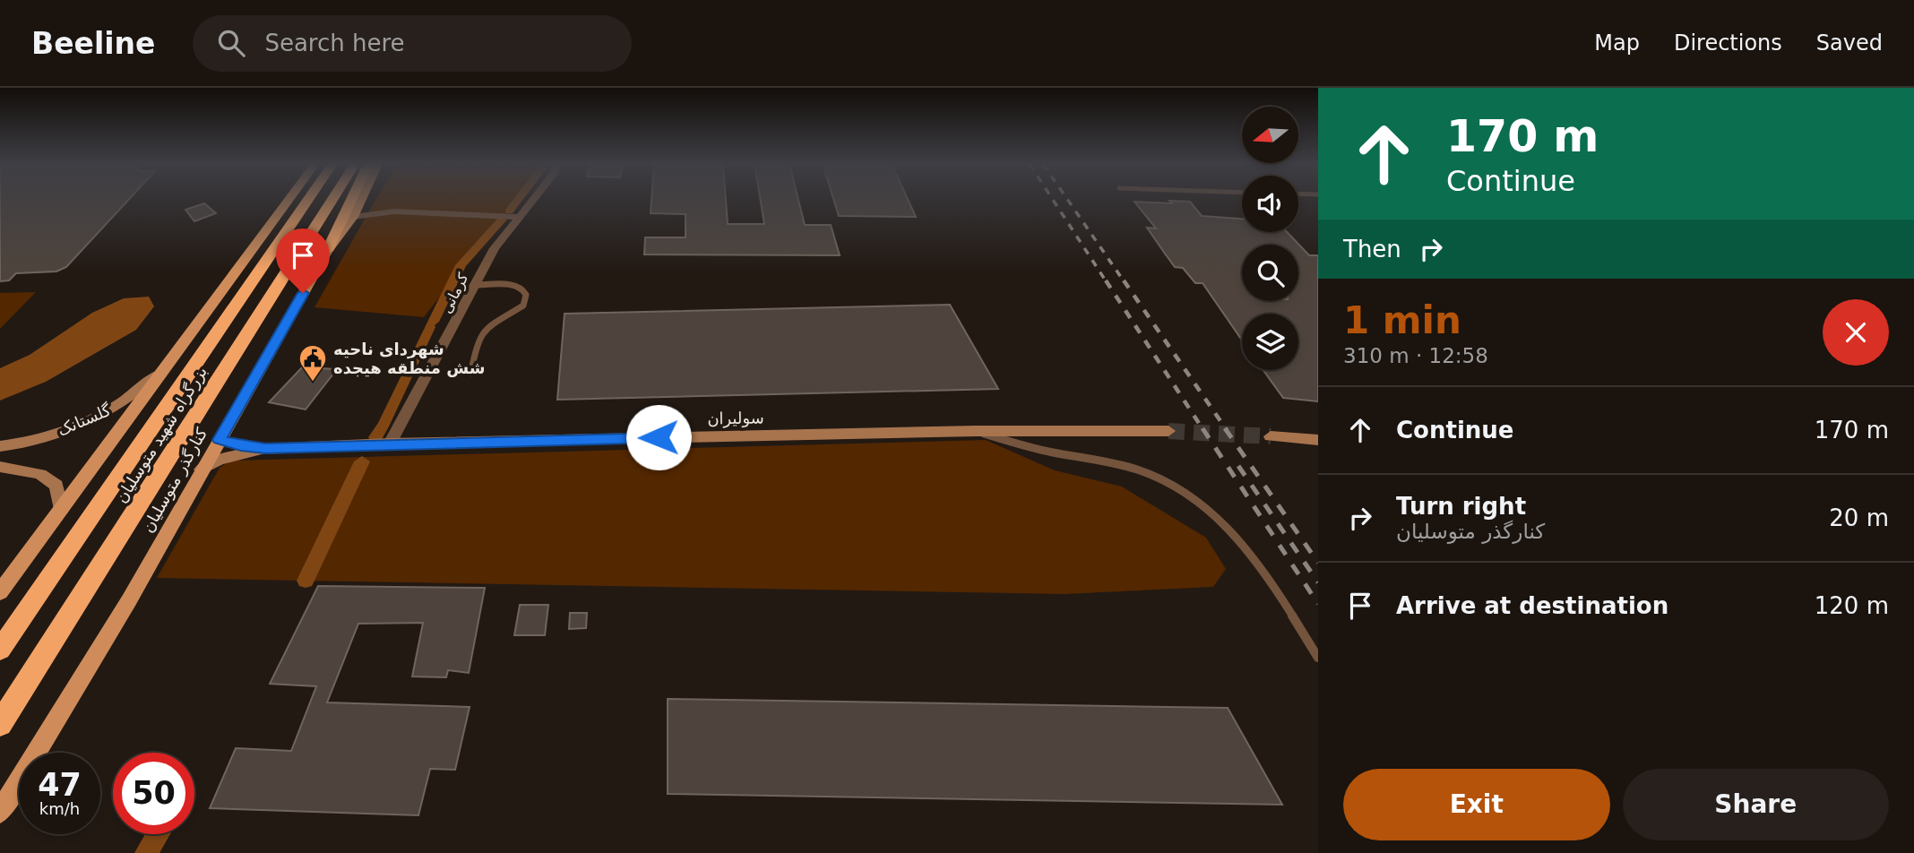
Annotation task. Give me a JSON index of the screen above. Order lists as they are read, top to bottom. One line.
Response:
{"streets":{"highway":["بزرگراه شهید متوسلیان"],"main road":["سولیران","گلستانک","کنارگذر متوسلیان"],"street":["کرمانی"]},"crossings":[["کرمانی","سولیران"]],"places":{"public building":["شهردای ناحیه شش منطقه هیجده"]},"north":"left","page":{"header":"Beeline","search":"Search here","nav":["Map","Directions","Saved"],"turn":["170 m","Continue"],"then":"Then","heading":["1 min","310 m · 12:58"],"list":[{"name":"Continue","value":"170 m"},{"name":"Turn right","note":"کنارگذر متوسلیان","value":"20 m"},{"name":"Arrive at destination","value":"120 m"}],"speed":"47 km/h","limit":"50","buttons":["Exit","Share"]}}
